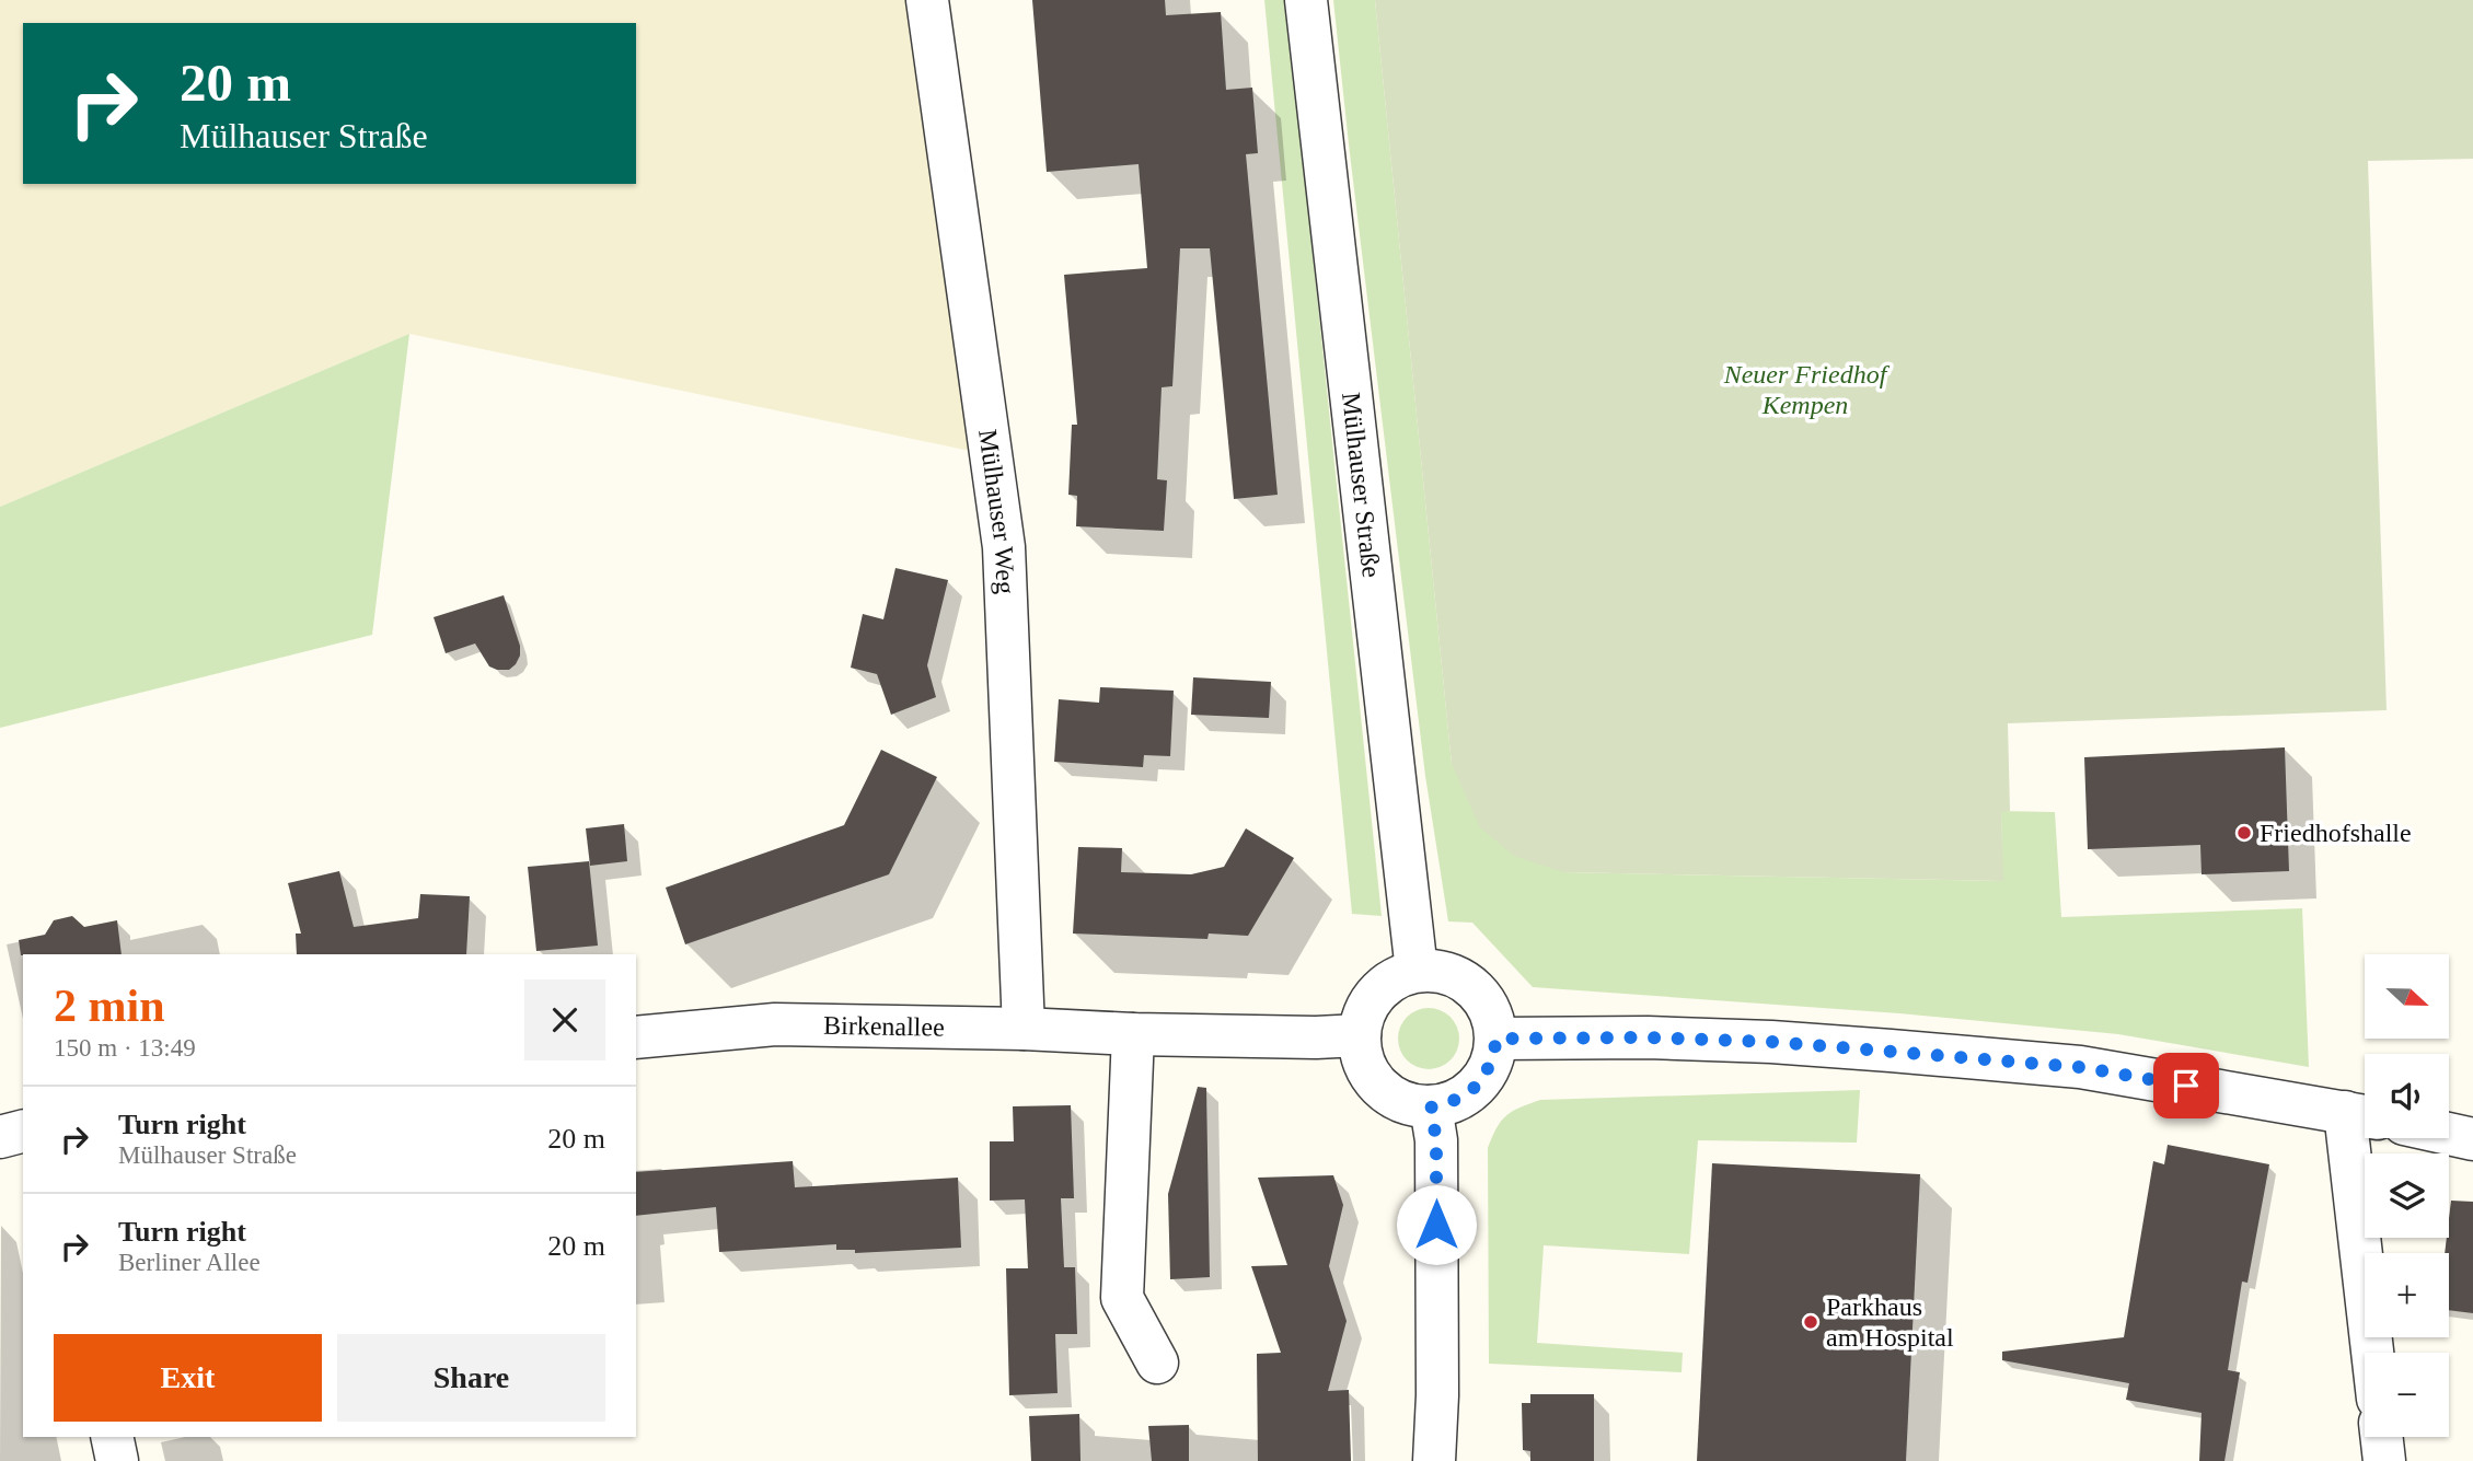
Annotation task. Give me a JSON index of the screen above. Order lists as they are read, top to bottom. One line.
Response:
{"streets":{"street":["Mülhauser Straße","Mülhauser Weg","Birkenallee"]},"crossings":[["Mülhauser Straße","Birkenallee"],["Mülhauser Weg","Birkenallee"]],"parks":["Neuer Friedhof Kempen"],"places":["Friedhofshalle","Parkhaus am Hospital"],"north":"right","page":{"turn":["20 m","Mülhauser Straße"],"map_buttons":["+","−"],"heading":["2 min","150 m · 13:49"],"list":[{"name":"Turn right","note":"Mülhauser Straße","value":"20 m"},{"name":"Turn right","note":"Berliner Allee","value":"20 m"}],"buttons":["Exit","Share"]}}
